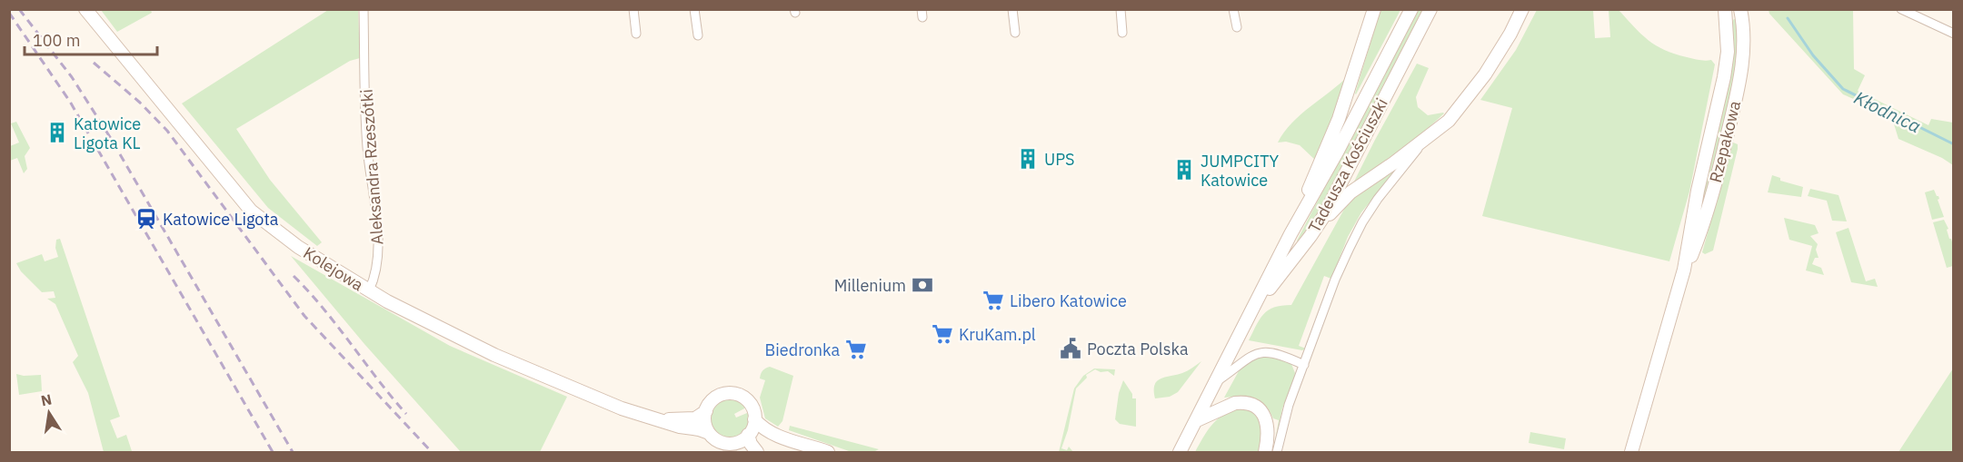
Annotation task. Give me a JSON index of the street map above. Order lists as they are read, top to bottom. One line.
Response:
{"streets":{"street":["Rzepakowa","Tadeusza Kościuszki","Aleksandra Rzeszótki","Kolejowa"]},"crossings":[["Aleksandra Rzeszótki","Kolejowa"]],"water":["Kłodnica"],"places":{"building":["Katowice Ligota KL","UPS","JUMPCITY Katowice"],"station":["Katowice Ligota"],"bank":["Millenium"],"supermarket":["Libero Katowice","KruKam.pl","Biedronka"],"public building":["Poczta Polska"]},"scale_bar":"100 m","north":"top"}
